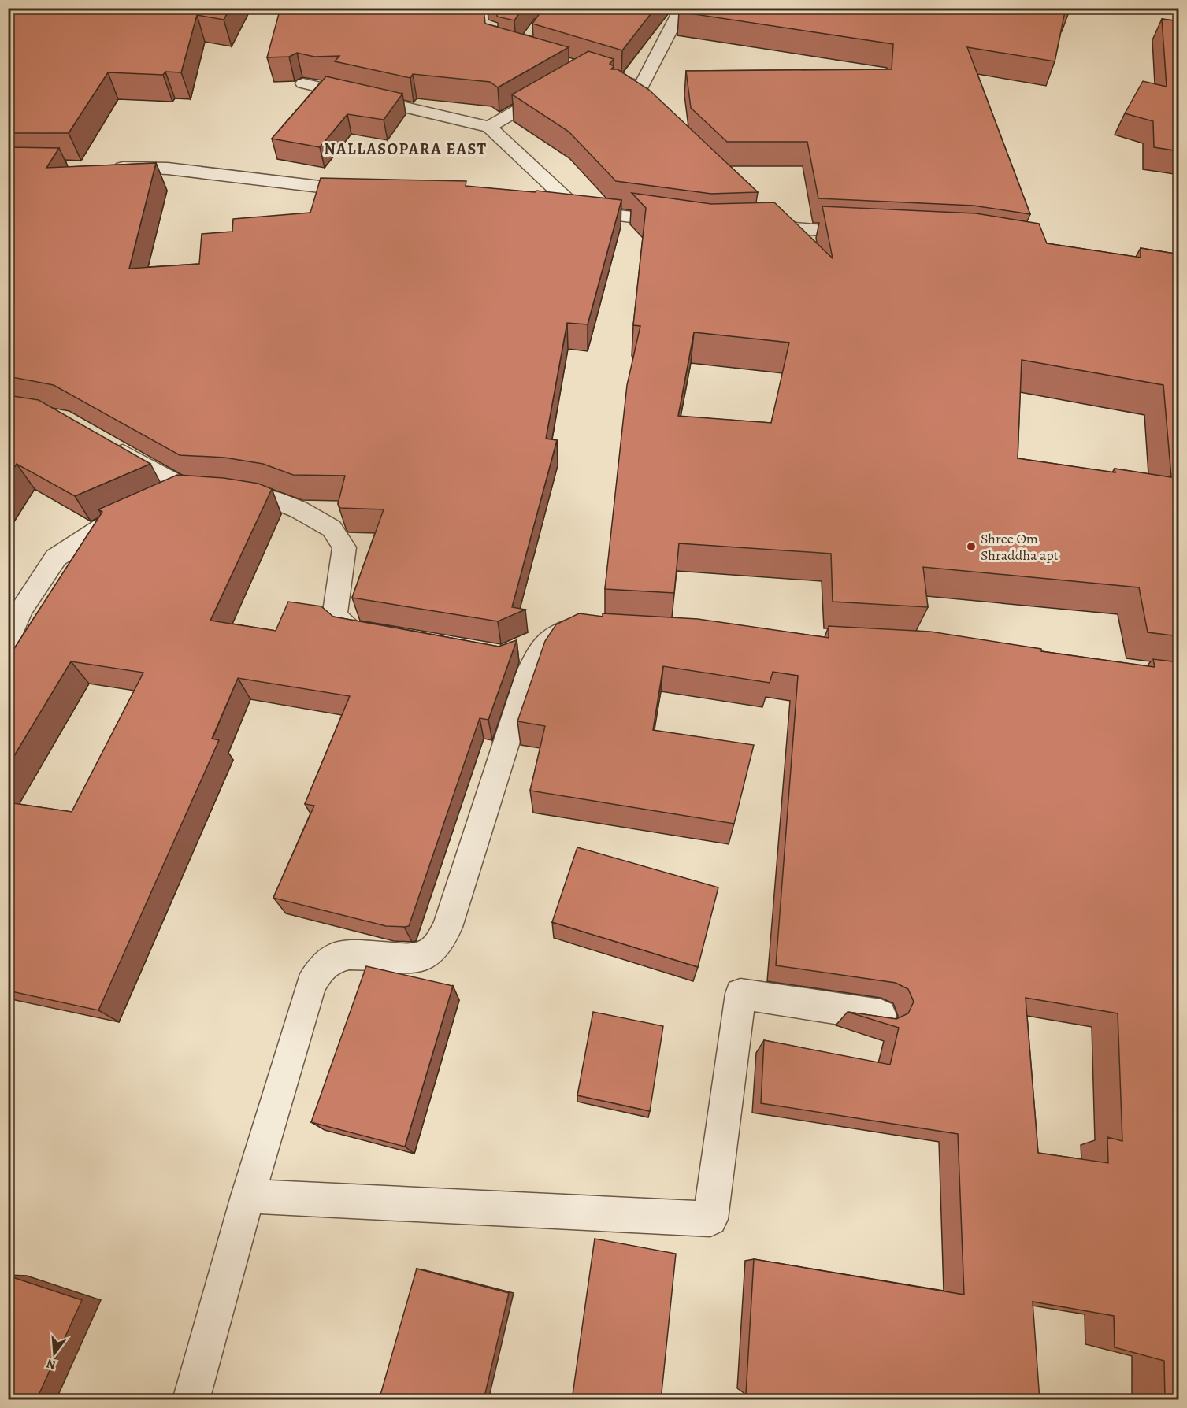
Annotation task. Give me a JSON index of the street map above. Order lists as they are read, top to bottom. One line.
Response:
{"districts":["NALLASOPARA EAST"],"places":["Shree Om Shraddha apt"],"north":"bottom"}
